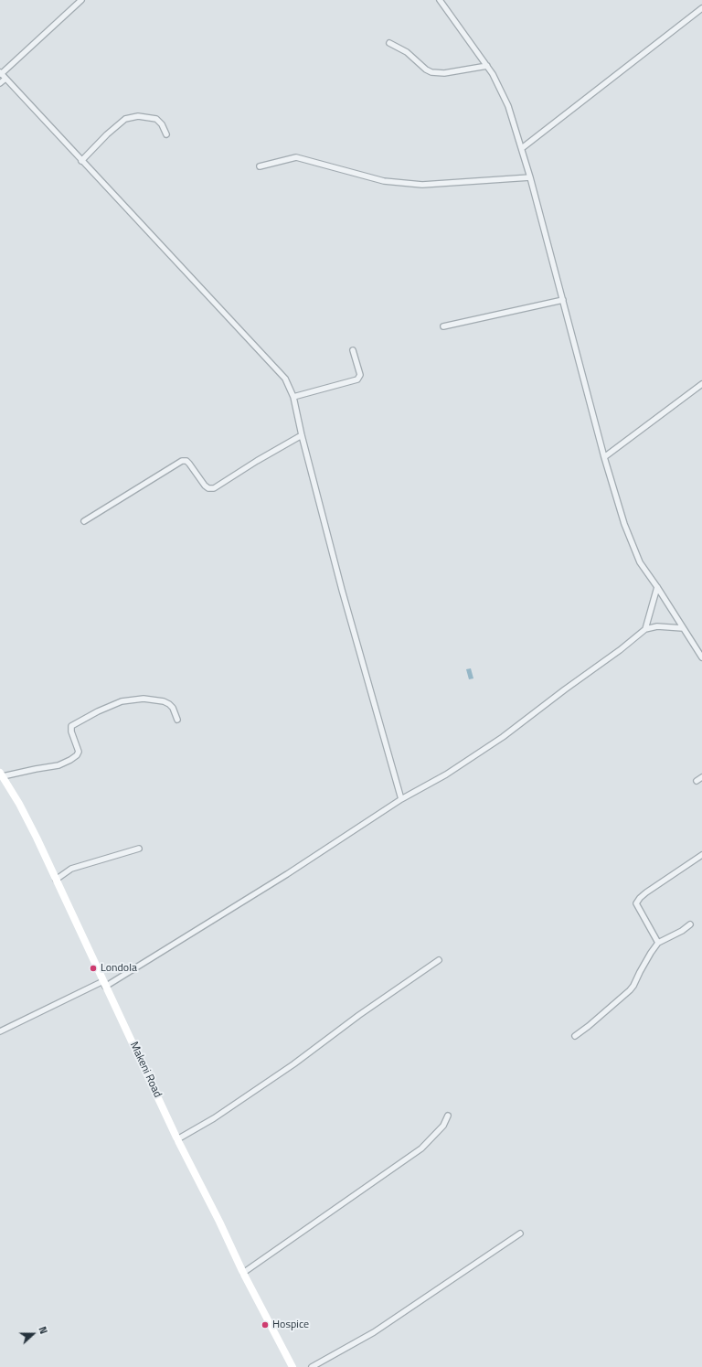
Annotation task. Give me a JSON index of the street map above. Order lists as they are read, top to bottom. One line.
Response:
{"streets":{"main road":["Makeni Road"]},"places":["Londola","Hospice"],"north":"right"}
